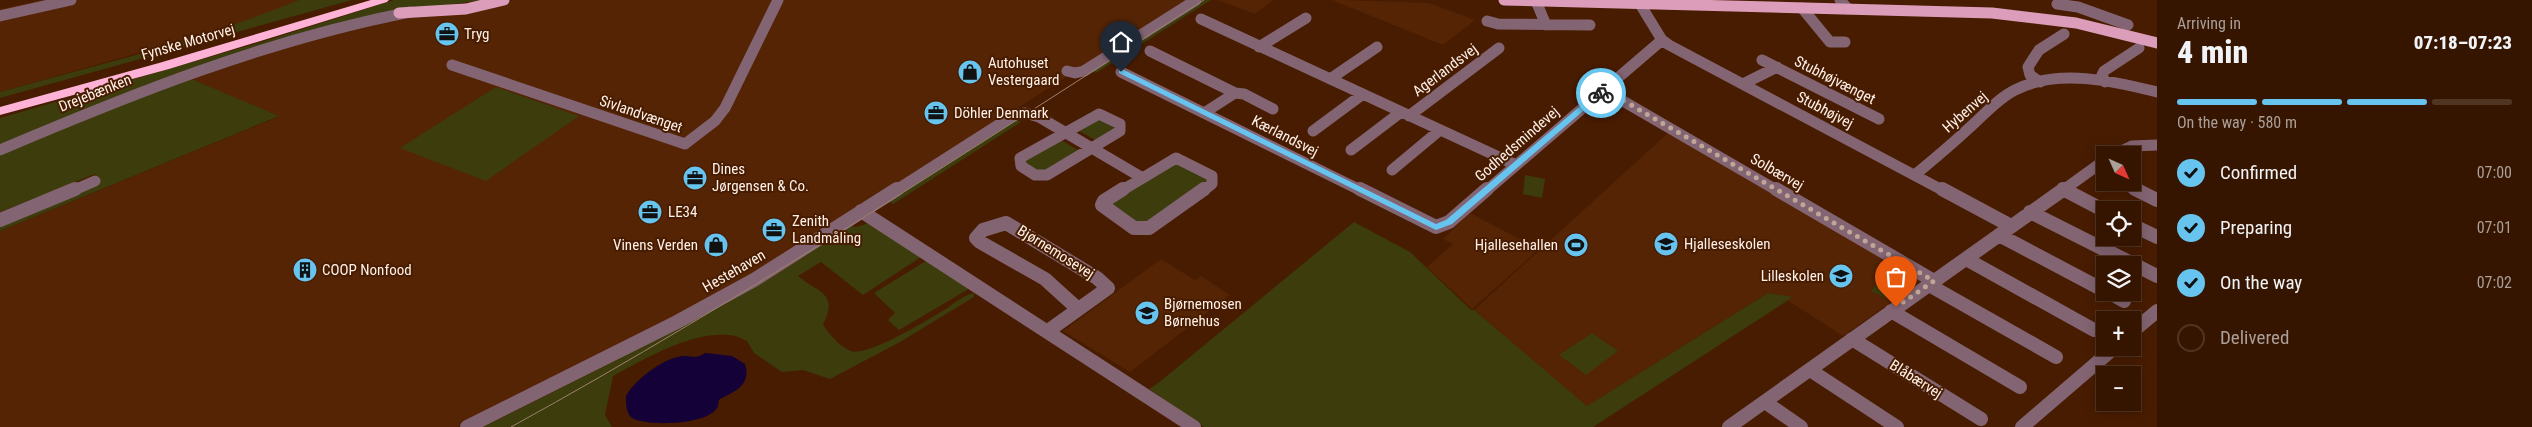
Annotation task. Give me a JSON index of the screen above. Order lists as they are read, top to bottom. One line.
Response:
{"streets":{"highway":["Fynske Motorvej"],"street":["Agerlandsvej","Stubhøjvænget","Drejebænken","Stubhøjvej","Hybenvej","Sivlandvænget","Kærlandsvej","Godhedsmindevej","Solbærvej","Bjørnemosevej","Hestehaven","Blåbærvej"]},"crossings":[["Stubhøjvænget","Stubhøjvej"],["Stubhøjvej","Hybenvej"],["Stubhøjvej","Godhedsmindevej"],["Kærlandsvej","Godhedsmindevej"],["Godhedsmindevej","Solbærvej"]],"places":{"office":["Tryg","Döhler Denmark","Dines Jørgensen & Co.","LE34","Zenith Landmåling"],"shop":["Autohuset Vestergaard","Vinens Verden"],"school or university":["Hjalleseskolen","Lilleskolen","Bjørnemosen Børnehus"],"sports":["Hjallesehallen"],"building":["COOP Nonfood"]},"north":"bottom right","page":{"heading":["4 min","Arriving in","07:18–07:23"],"bar":"On the way · 580 m","list":[["Confirmed","07:00"],["Preparing","07:01"],["On the way","07:02"],"Delivered"],"map_buttons":["+","−"]}}
